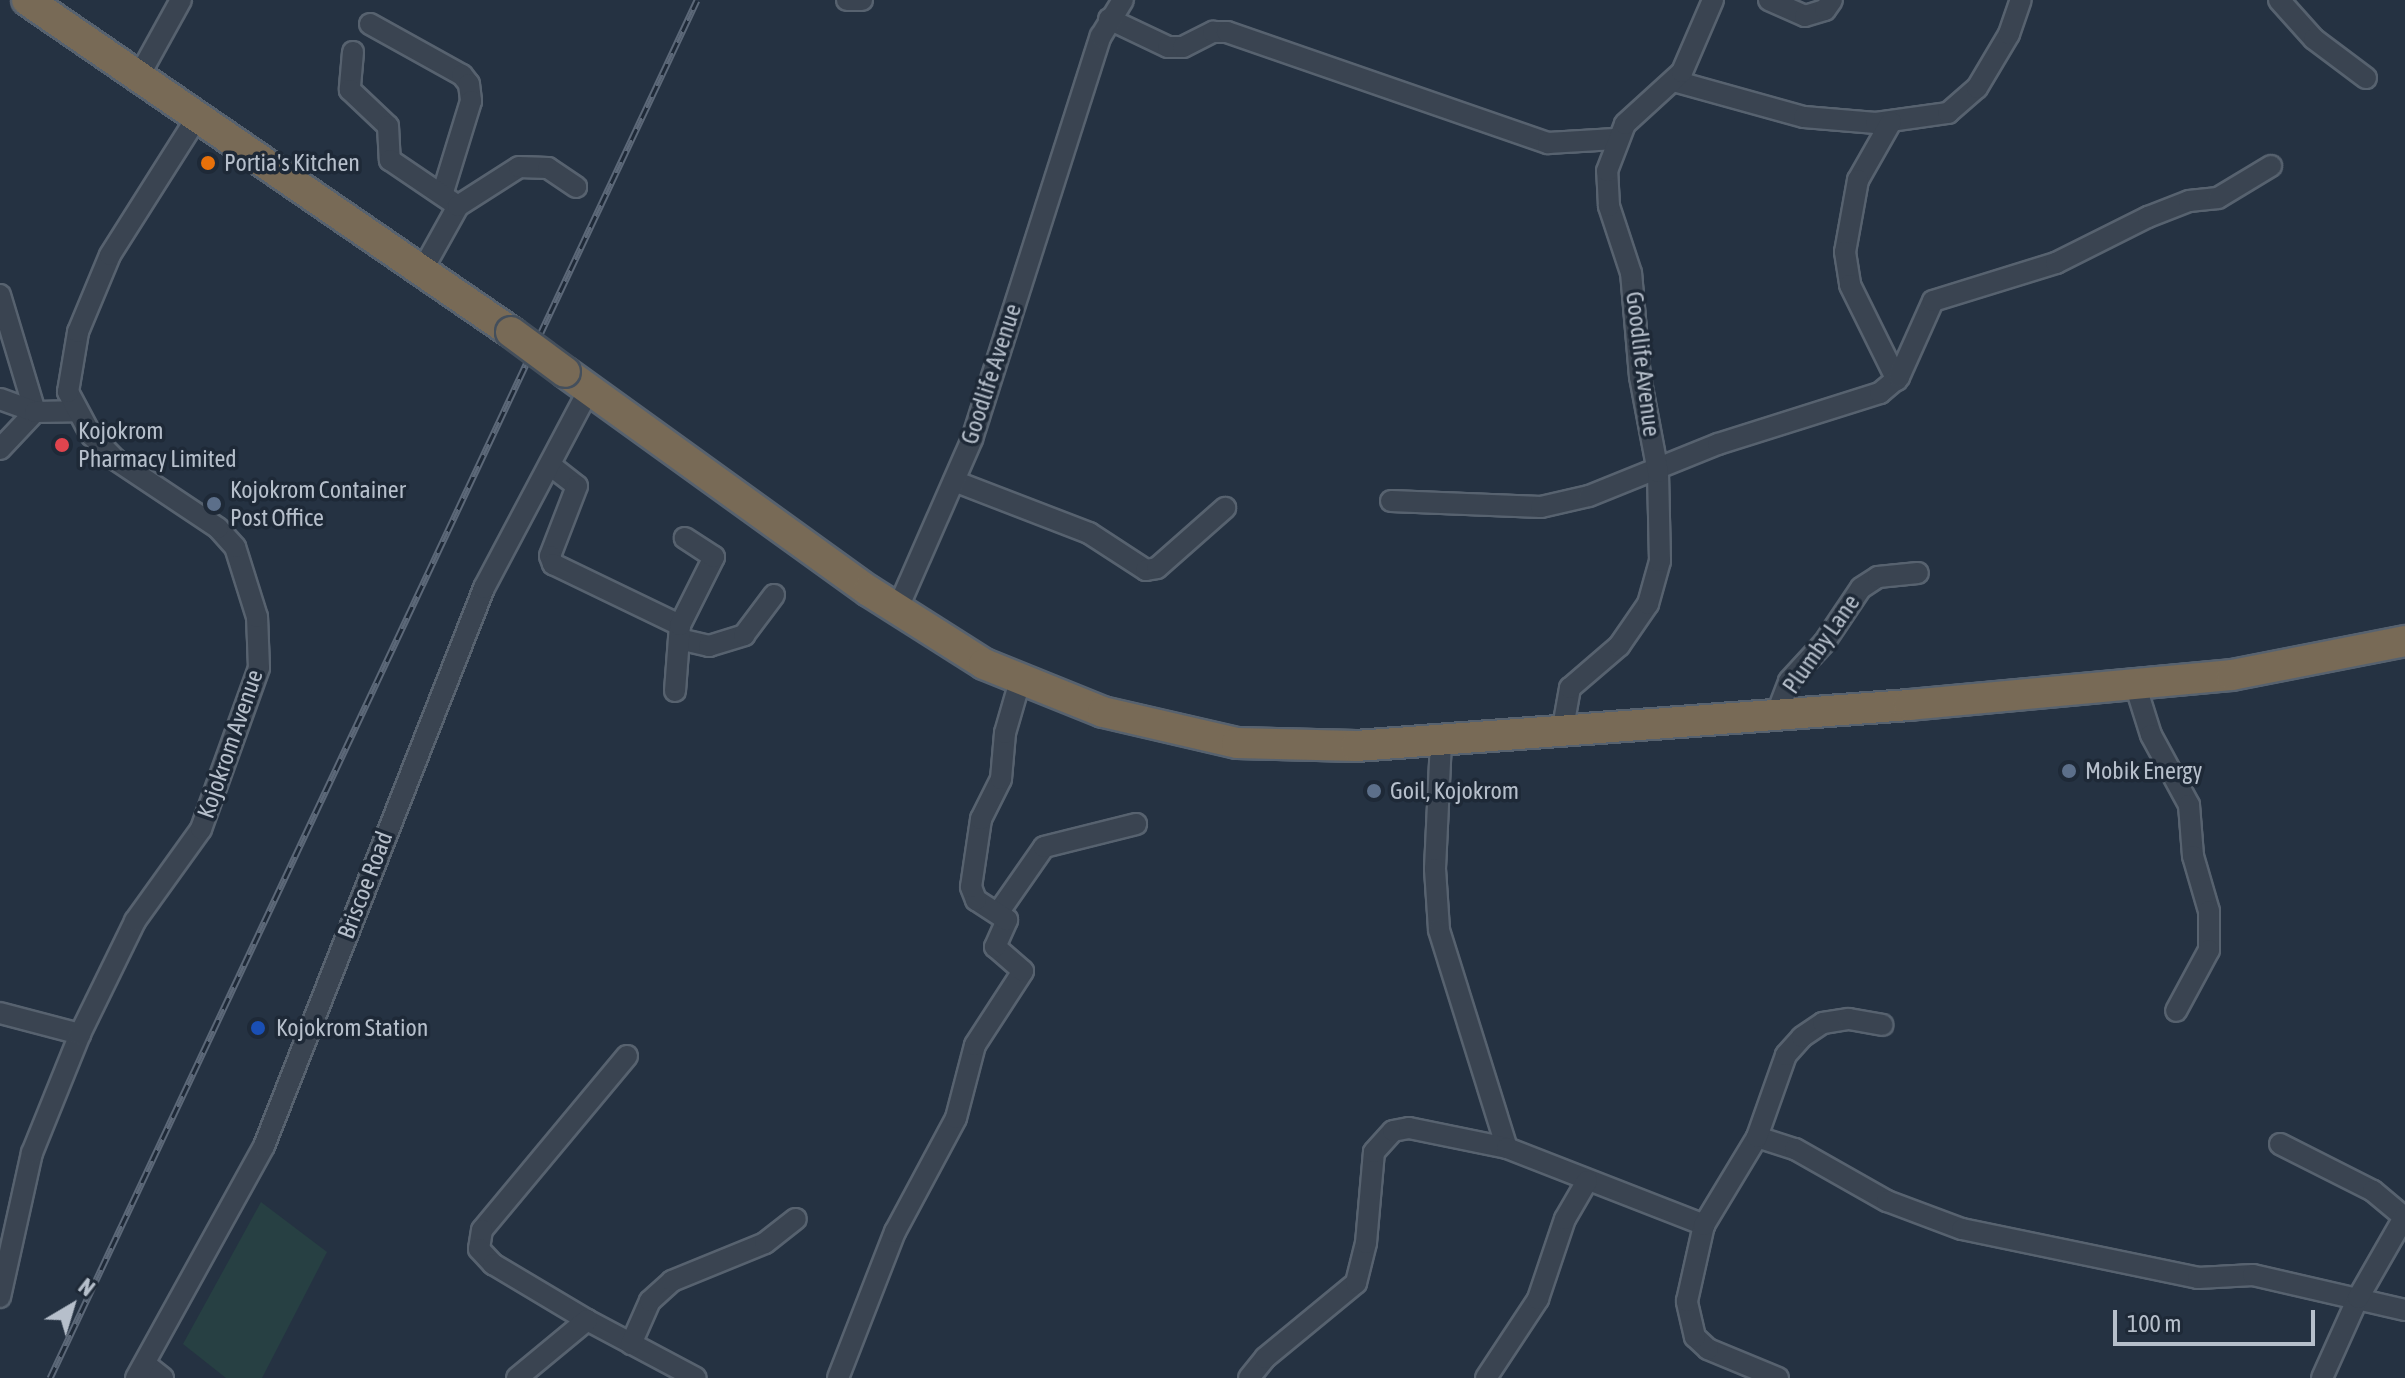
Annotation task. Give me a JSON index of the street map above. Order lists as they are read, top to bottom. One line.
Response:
{"streets":{"street":["Goodlife Avenue","Plumby Lane","Kojokrom Avenue","Briscoe Road"]},"places":["Portia's Kitchen","Kojokrom Pharmacy Limited","Kojokrom Container Post Office","Mobik Energy","Goil, Kojokrom","Kojokrom Station"],"scale_bar":"100 m","north":"top right"}
